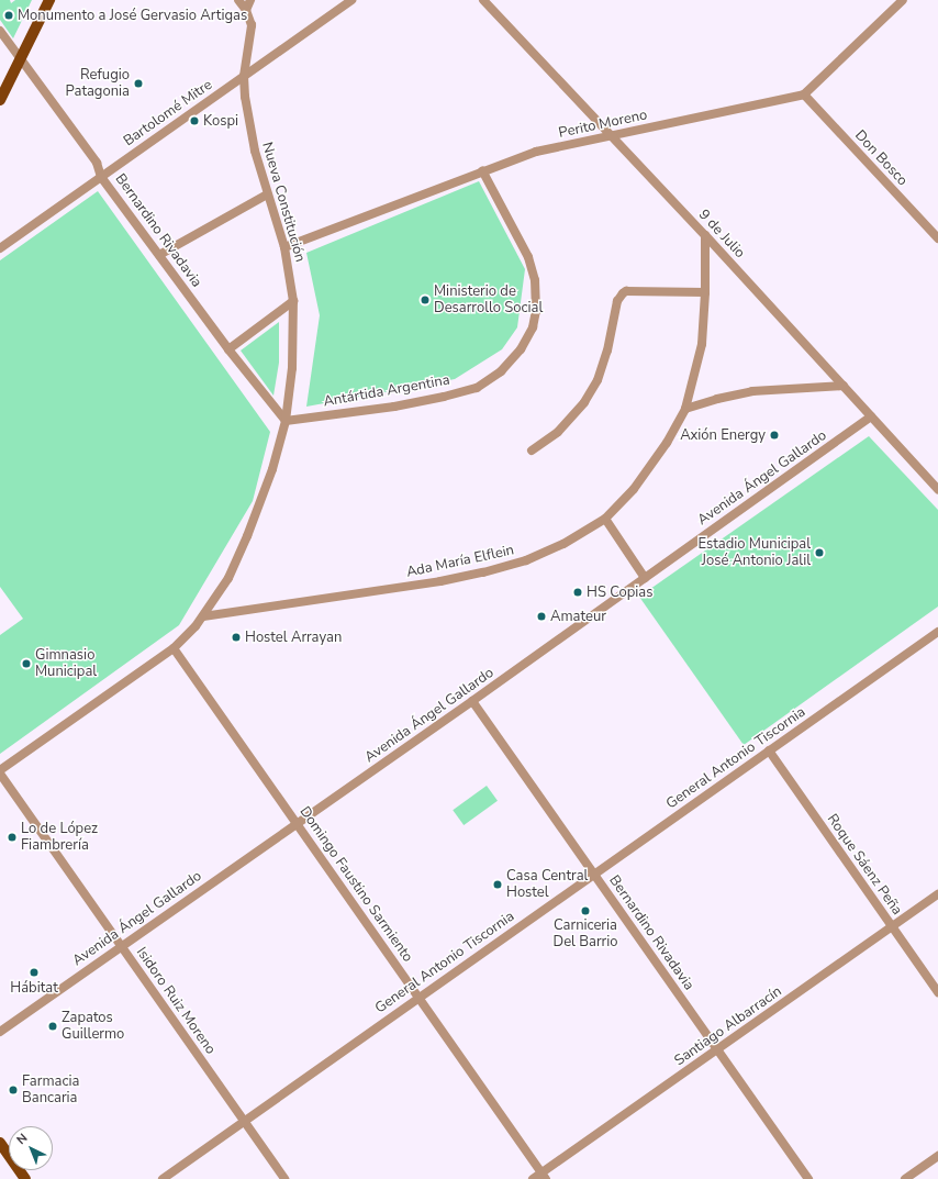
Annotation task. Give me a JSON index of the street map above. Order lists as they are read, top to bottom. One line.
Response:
{"streets":{"street":["Bartolomé Mitre","Perito Moreno","Don Bosco","Nueva Constitución","Bernardino Rivadavia","9 de Julio","Antártida Argentina","Avenida Ángel Gallardo","Ada María Elflein","General Antonio Tiscornia","Roque Sáenz Peña","Domingo Faustino Sarmiento","Isidoro Ruiz Moreno","Santiago Albarracín"]},"crossings":[["Bartolomé Mitre","Nueva Constitución"],["Bartolomé Mitre","Bernardino Rivadavia"],["Perito Moreno","Don Bosco"],["Perito Moreno","Nueva Constitución"],["Perito Moreno","9 de Julio"],["Perito Moreno","Antártida Argentina"],["Nueva Constitución","Bernardino Rivadavia"],["Nueva Constitución","Antártida Argentina"],["Nueva Constitución","Ada María Elflein"],["Nueva Constitución","Domingo Faustino Sarmiento"],["Bernardino Rivadavia","Antártida Argentina"],["Bernardino Rivadavia","Avenida Ángel Gallardo"],["Bernardino Rivadavia","General Antonio Tiscornia"],["Bernardino Rivadavia","Santiago Albarracín"],["9 de Julio","Avenida Ángel Gallardo"],["9 de Julio","Ada María Elflein"],["Avenida Ángel Gallardo","Domingo Faustino Sarmiento"],["Avenida Ángel Gallardo","Isidoro Ruiz Moreno"],["General Antonio Tiscornia","Roque Sáenz Peña"],["General Antonio Tiscornia","Domingo Faustino Sarmiento"],["General Antonio Tiscornia","Isidoro Ruiz Moreno"],["Roque Sáenz Peña","Santiago Albarracín"],["Domingo Faustino Sarmiento","Santiago Albarracín"]],"places":["Monumento a José Gervasio Artigas","Refugio Patagonia","Kospi","Ministerio de Desarrollo Social","Axión Energy","Estadio Municipal José Antonio Jalil","HS Copias","Amateur","Hostel Arrayan","Gimnasio Municipal","Lo de López Fiambrería","Casa Central Hostel","Carniceria Del Barrio","Hábitat","Zapatos Guillermo","Farmacia Bancaria"],"north":"top left"}
